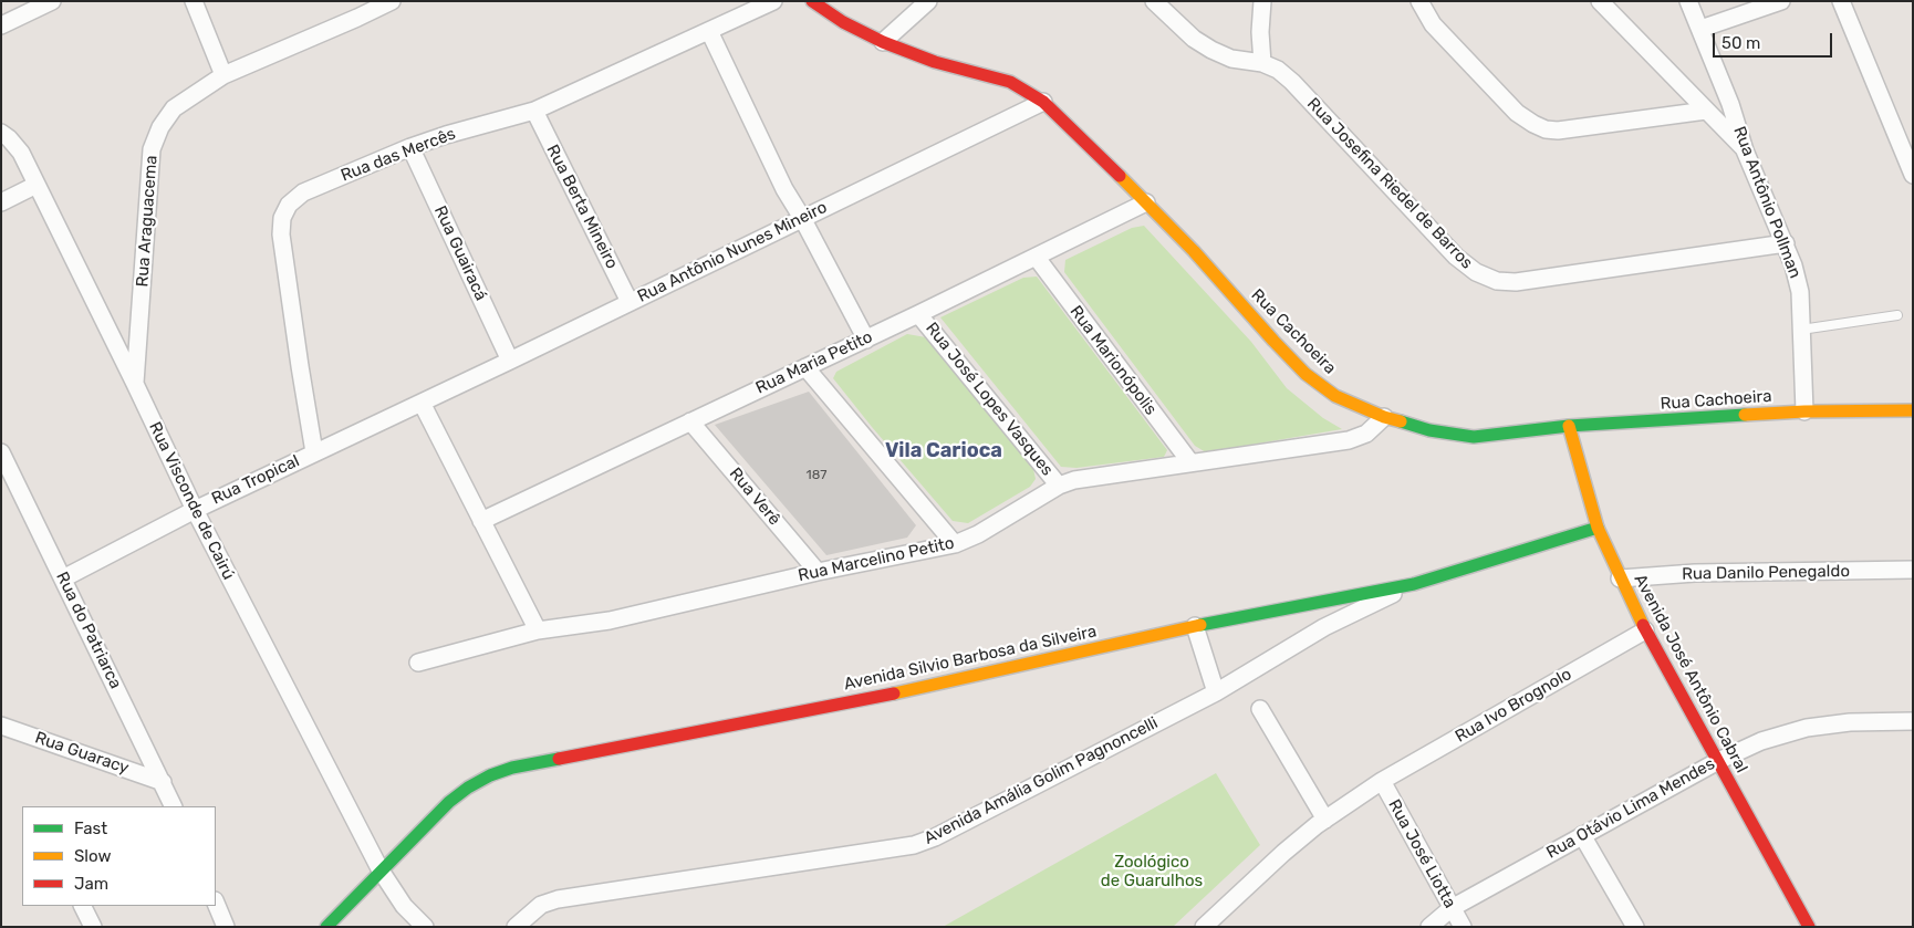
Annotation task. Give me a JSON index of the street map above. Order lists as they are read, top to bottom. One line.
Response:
{"streets":{"street":["Rua das Mercês","Rua Josefina Riedel de Barros","Rua Antônio Pollman","Rua Berta Mineiro","Rua Araguacema","Rua Antônio Nunes Mineiro","Rua Guairacá","Rua Cachoeira","Rua Marionópolis","Rua Maria Petito","Rua José Lopes Vasques","Rua Tropical","Rua Verê","Rua Visconde de Cairú","Rua Marcelino Petito","Rua Danilo Penegaldo","Rua do Patriarca","Avenida Silvio Barbosa da Silveira","Avenida José Antônio Cabral","Rua Ivo Brognolo","Rua Guaracy","Avenida Amália Golim Pagnoncelli","Rua Otávio Lima Mendes","Rua José Liotta"]},"crossings":[["Rua das Mercês","Rua Berta Mineiro"],["Rua das Mercês","Rua Guairacá"],["Rua das Mercês","Rua Tropical"],["Rua Josefina Riedel de Barros","Rua Antônio Pollman"],["Rua Antônio Pollman","Rua Cachoeira"],["Rua Berta Mineiro","Rua Antônio Nunes Mineiro"],["Rua Araguacema","Rua Visconde de Cairú"],["Rua Antônio Nunes Mineiro","Rua Guairacá"],["Rua Antônio Nunes Mineiro","Rua Cachoeira"],["Rua Antônio Nunes Mineiro","Rua Tropical"],["Rua Cachoeira","Rua Maria Petito"],["Rua Cachoeira","Rua Marcelino Petito"],["Rua Cachoeira","Avenida José Antônio Cabral"],["Rua Marionópolis","Rua Maria Petito"],["Rua Marionópolis","Rua Marcelino Petito"],["Rua Maria Petito","Rua José Lopes Vasques"],["Rua Maria Petito","Rua Verê"],["Rua José Lopes Vasques","Rua Marcelino Petito"],["Rua Tropical","Rua Visconde de Cairú"],["Rua Tropical","Rua do Patriarca"],["Rua Verê","Rua Marcelino Petito"],["Rua Visconde de Cairú","Avenida Silvio Barbosa da Silveira"],["Rua Danilo Penegaldo","Avenida José Antônio Cabral"],["Rua do Patriarca","Rua Guaracy"],["Avenida Silvio Barbosa da Silveira","Avenida José Antônio Cabral"],["Avenida Silvio Barbosa da Silveira","Avenida Amália Golim Pagnoncelli"],["Avenida José Antônio Cabral","Rua Ivo Brognolo"],["Avenida José Antônio Cabral","Rua Otávio Lima Mendes"],["Rua Ivo Brognolo","Rua José Liotta"],["Rua Otávio Lima Mendes","Rua José Liotta"]],"districts":["Vila Carioca"],"parks":["Zoológico de Guarulhos"],"house_numbers":["187"],"legend":["Fast","Slow","Jam"],"scale_bar":"50 m"}
